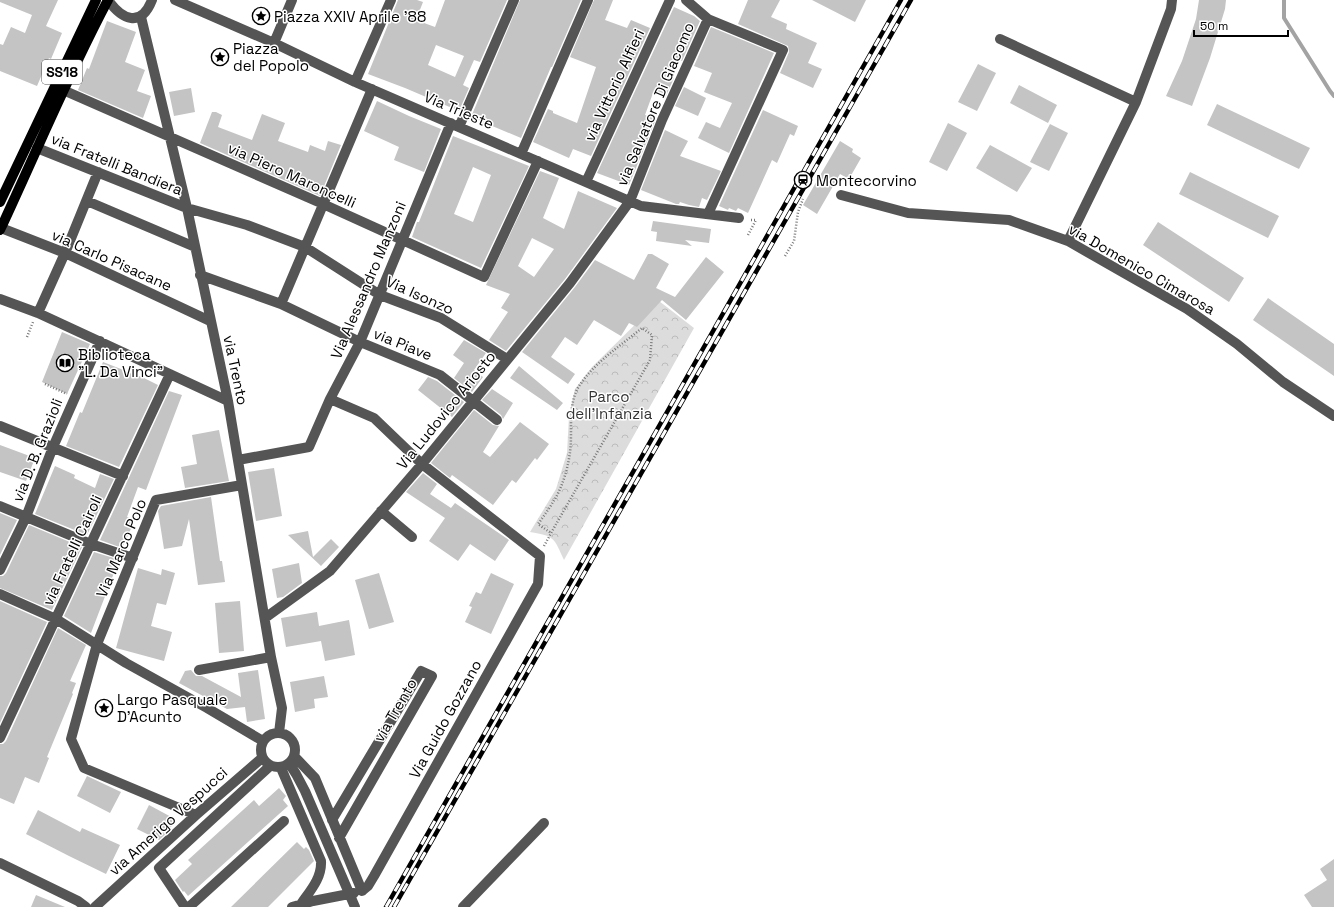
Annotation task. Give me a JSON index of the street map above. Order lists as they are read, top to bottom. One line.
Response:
{"streets":{"main road":["SS18"],"street":["via Vittorio Alfieri","via Salvatore Di Giacomo","Via Trieste","via Fratelli Bandiera","via Piero Maroncelli","via Carlo Pisacane","via Domenico Cimarosa","Via Alessandro Manzoni","Via Isonzo","via Piave","via Trento","Via Ludovico Ariosto","via D. B. Grazioli","Via Marco Polo","via Fratelli Cairoli","Via Guido Gozzano","via Amerigo Vespucci"]},"crossings":[["SS18","via Fratelli Bandiera"],["via Vittorio Alfieri","Via Trieste"],["via Salvatore Di Giacomo","Via Trieste"],["via Salvatore Di Giacomo","Via Ludovico Ariosto"],["Via Trieste","via Piero Maroncelli"],["Via Trieste","Via Alessandro Manzoni"],["Via Trieste","Via Ludovico Ariosto"],["via Fratelli Bandiera","Via Isonzo"],["via Fratelli Bandiera","via Trento"],["via Piero Maroncelli","Via Alessandro Manzoni"],["via Piero Maroncelli","via Trento"],["via Carlo Pisacane","via Trento"],["Via Alessandro Manzoni","Via Isonzo"],["Via Alessandro Manzoni","via Piave"],["Via Alessandro Manzoni","via Trento"],["Via Isonzo","via Trento"],["Via Isonzo","Via Ludovico Ariosto"],["via Piave","via Trento"],["via Piave","Via Ludovico Ariosto"],["via Trento","Via Ludovico Ariosto"],["via Trento","Via Marco Polo"],["via Trento","via Amerigo Vespucci"],["Via Marco Polo","via Amerigo Vespucci"]],"parks":["Parco dell'Infanzia"],"places":{"place":["Piazza XXIV Aprile '88","Piazza del Popolo","Largo Pasquale D'Acunto"],"station":["Montecorvino"],"library":["Biblioteca \"L. Da Vinci\""]},"scale_bar":"50 m"}
